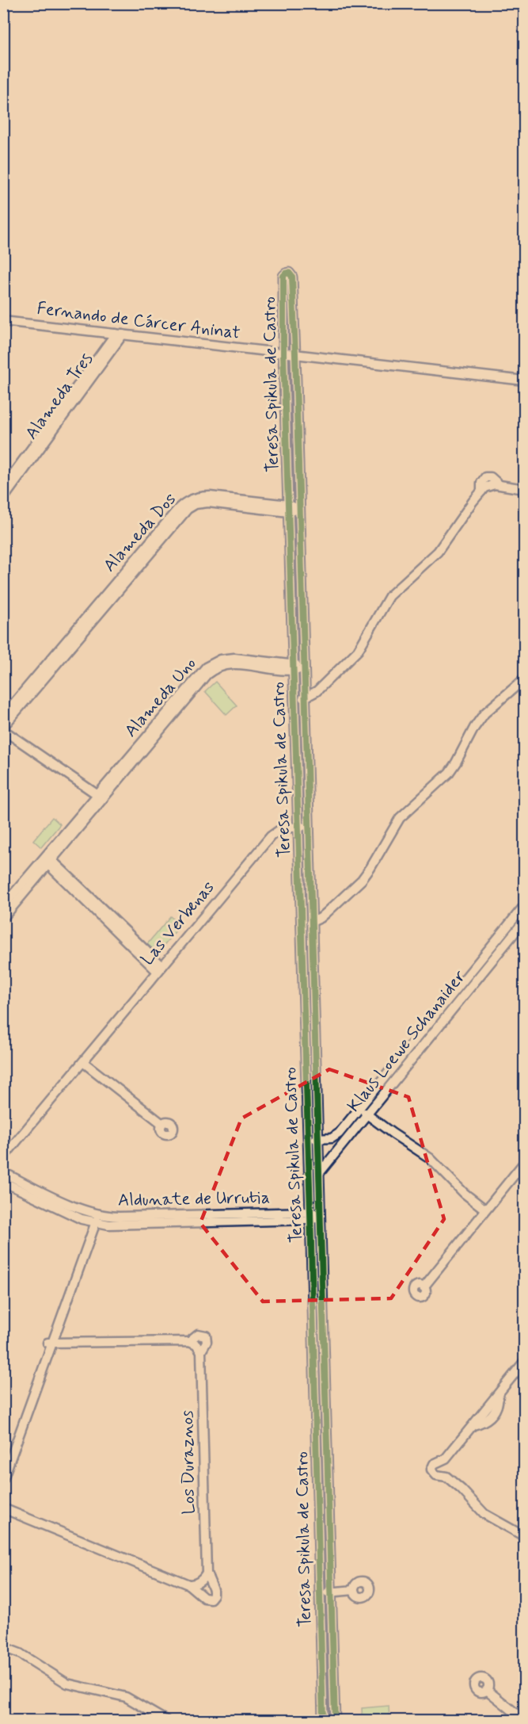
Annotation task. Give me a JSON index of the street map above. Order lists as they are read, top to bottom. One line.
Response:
{"streets":{"street":["Fernando de Cárcer Aninat","Teresa Spikula de Castro","Alameda Tres","Alameda Dos","Alameda Uno","Las Verbenas","Klaus Loewe Schanaider","Aldunate de Urrutia","Los Duraznos"]},"crossings":[["Fernando de Cárcer Aninat","Teresa Spikula de Castro"],["Fernando de Cárcer Aninat","Alameda Tres"],["Teresa Spikula de Castro","Alameda Dos"],["Teresa Spikula de Castro","Alameda Uno"],["Teresa Spikula de Castro","Las Verbenas"],["Teresa Spikula de Castro","Klaus Loewe Schanaider"],["Teresa Spikula de Castro","Aldunate de Urrutia"]]}
